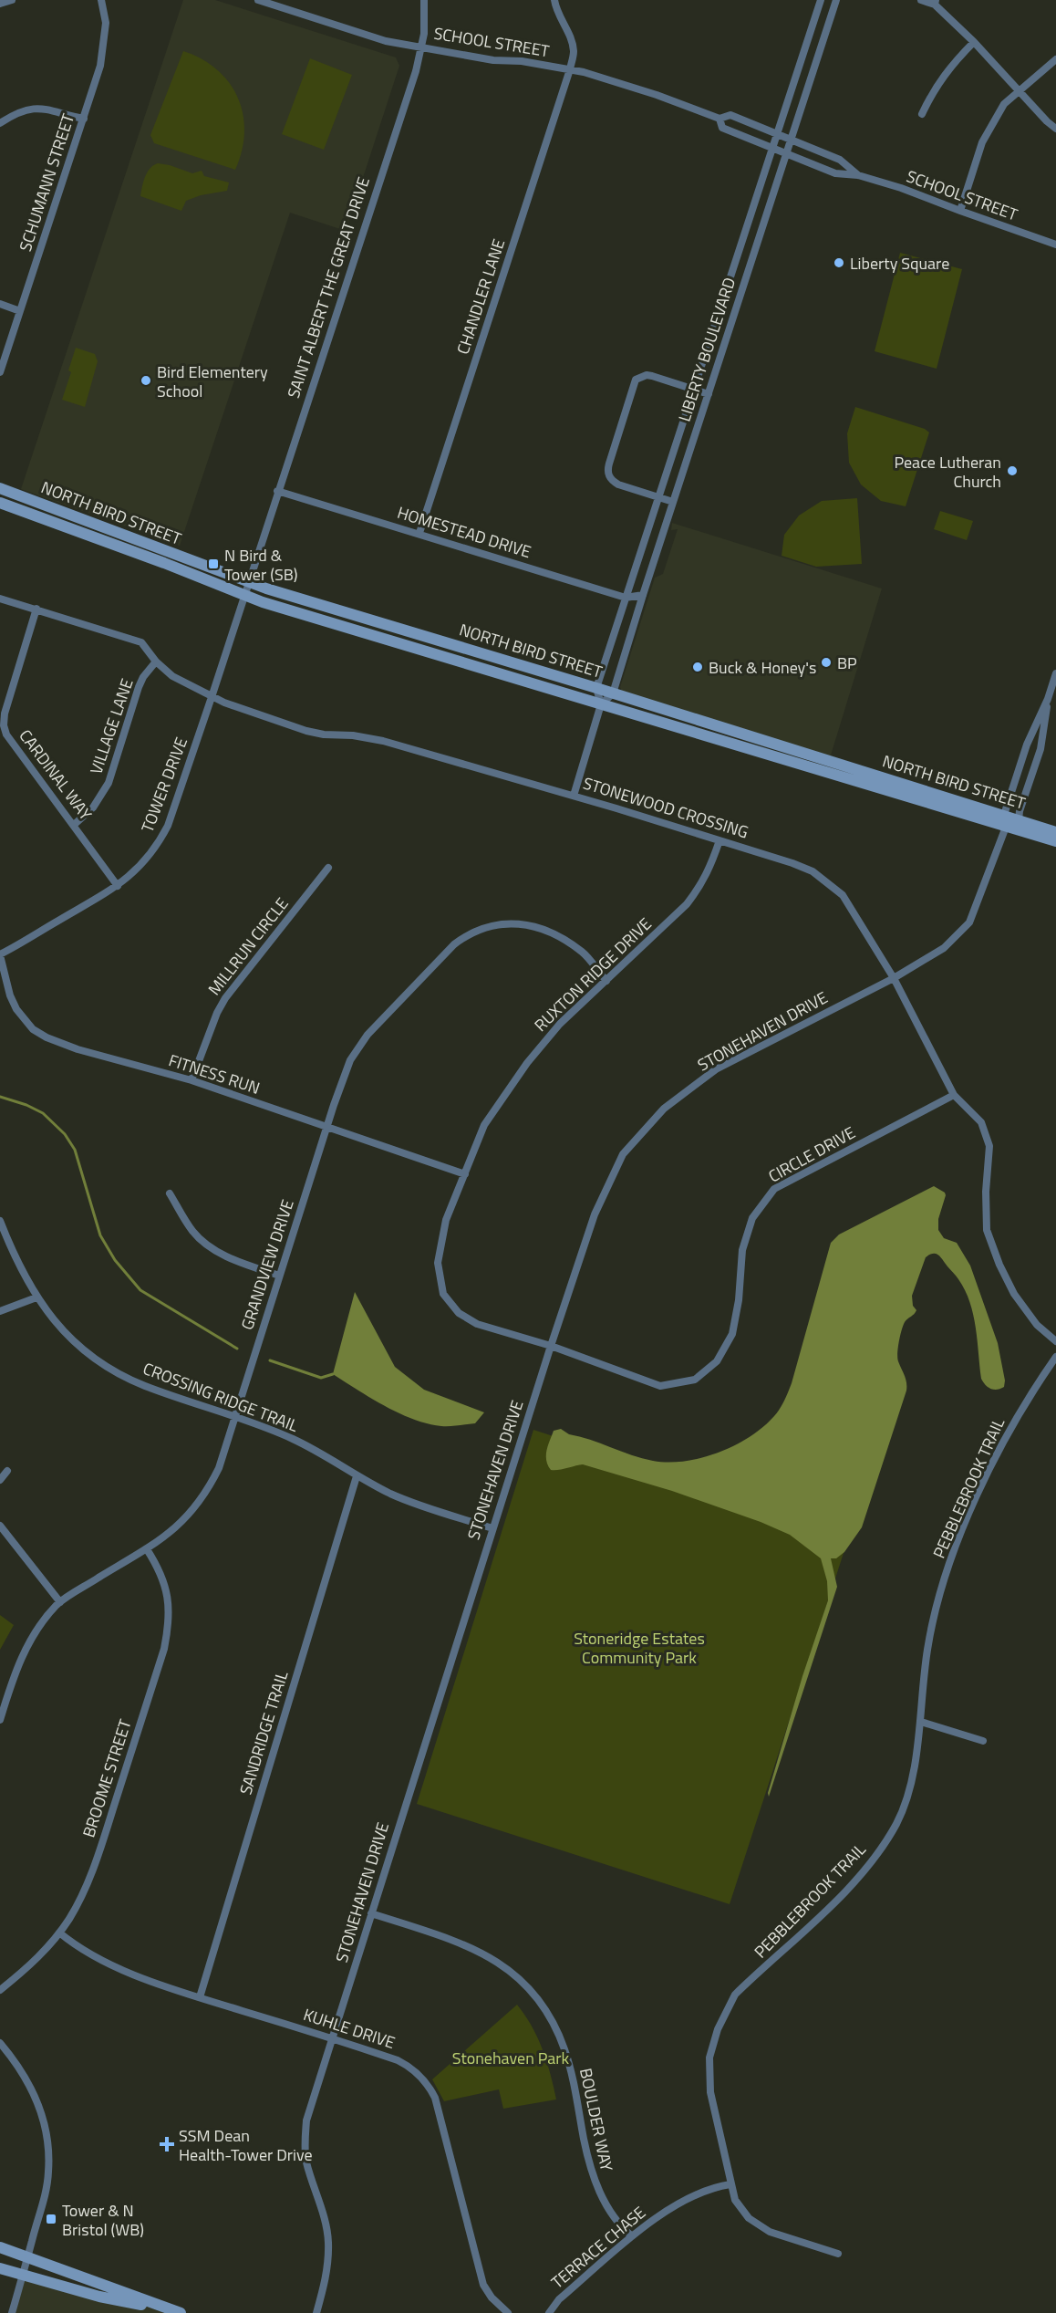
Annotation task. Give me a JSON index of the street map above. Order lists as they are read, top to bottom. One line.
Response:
{"streets":{"street":["SCHOOL STREET","SCHUMANN STREET","SAINT ALBERT THE GREAT DRIVE","CHANDLER LANE","LIBERTY BOULEVARD","NORTH BIRD STREET","HOMESTEAD DRIVE","VILLAGE LANE","CARDINAL WAY","TOWER DRIVE","STONEWOOD CROSSING","MILLRUN CIRCLE","RUXTON RIDGE DRIVE","STONEHAVEN DRIVE","FITNESS RUN","CIRCLE DRIVE","GRANDVIEW DRIVE","CROSSING RIDGE TRAIL","PEBBLEBROOK TRAIL","SANDRIDGE TRAIL","BROOME STREET","KUHLE DRIVE","BOULDER WAY","TERRACE CHASE"]},"crossings":[["SCHOOL STREET","SAINT ALBERT THE GREAT DRIVE"],["SCHOOL STREET","CHANDLER LANE"],["SCHOOL STREET","LIBERTY BOULEVARD"],["SAINT ALBERT THE GREAT DRIVE","NORTH BIRD STREET"],["SAINT ALBERT THE GREAT DRIVE","HOMESTEAD DRIVE"],["SAINT ALBERT THE GREAT DRIVE","TOWER DRIVE"],["CHANDLER LANE","HOMESTEAD DRIVE"],["LIBERTY BOULEVARD","NORTH BIRD STREET"],["LIBERTY BOULEVARD","HOMESTEAD DRIVE"],["NORTH BIRD STREET","TOWER DRIVE"],["NORTH BIRD STREET","STONEHAVEN DRIVE"],["VILLAGE LANE","CARDINAL WAY"],["VILLAGE LANE","STONEWOOD CROSSING"],["CARDINAL WAY","TOWER DRIVE"],["CARDINAL WAY","STONEWOOD CROSSING"],["TOWER DRIVE","STONEWOOD CROSSING"],["TOWER DRIVE","FITNESS RUN"],["STONEWOOD CROSSING","RUXTON RIDGE DRIVE"],["STONEWOOD CROSSING","STONEHAVEN DRIVE"],["STONEWOOD CROSSING","CIRCLE DRIVE"],["MILLRUN CIRCLE","FITNESS RUN"],["RUXTON RIDGE DRIVE","STONEHAVEN DRIVE"],["RUXTON RIDGE DRIVE","FITNESS RUN"],["RUXTON RIDGE DRIVE","CIRCLE DRIVE"],["RUXTON RIDGE DRIVE","GRANDVIEW DRIVE"],["STONEHAVEN DRIVE","CIRCLE DRIVE"],["STONEHAVEN DRIVE","CROSSING RIDGE TRAIL"],["STONEHAVEN DRIVE","KUHLE DRIVE"],["STONEHAVEN DRIVE","BOULDER WAY"],["FITNESS RUN","GRANDVIEW DRIVE"],["GRANDVIEW DRIVE","CROSSING RIDGE TRAIL"],["GRANDVIEW DRIVE","BROOME STREET"],["CROSSING RIDGE TRAIL","SANDRIDGE TRAIL"],["PEBBLEBROOK TRAIL","TERRACE CHASE"],["SANDRIDGE TRAIL","KUHLE DRIVE"],["BROOME STREET","KUHLE DRIVE"],["BOULDER WAY","TERRACE CHASE"]],"parks":["Stoneridge Estates Community Park","Stonehaven Park"],"places":{"other":["Liberty Square","Bird Elementery School","Peace Lutheran Church","BP","Buck & Honey's"],"transit":["N Bird & Tower (SB)","Tower & N Bristol (WB)"],"health":["SSM Dean Health-Tower Drive"]}}
